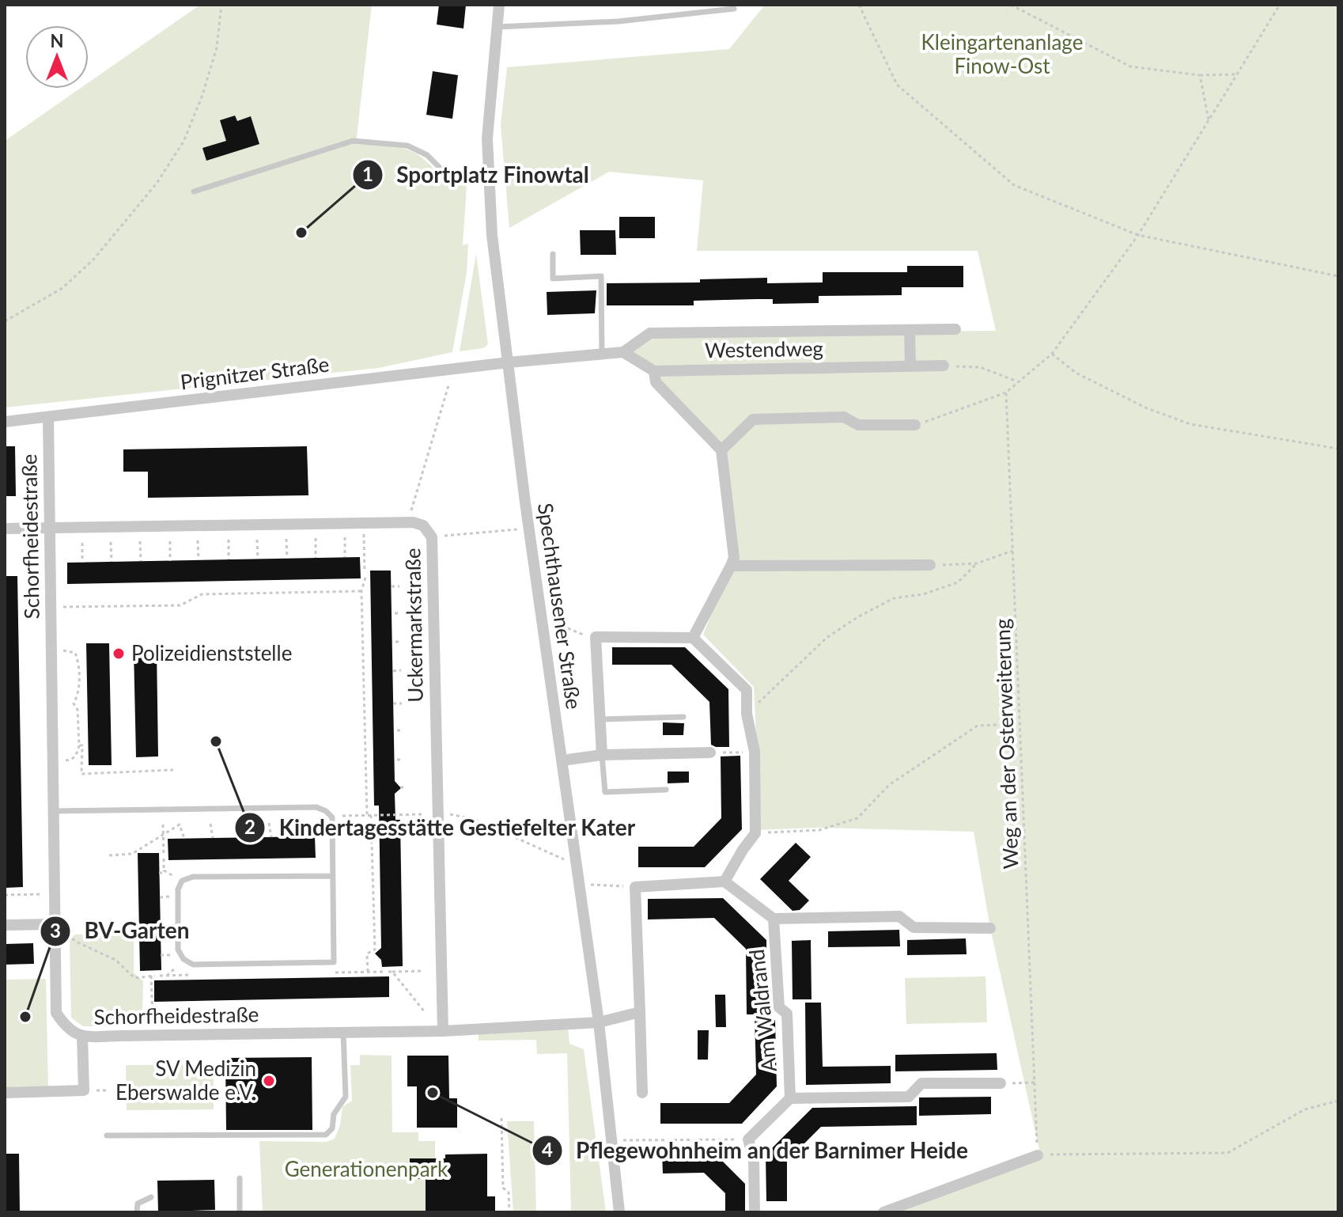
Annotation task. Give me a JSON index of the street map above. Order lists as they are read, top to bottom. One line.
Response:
{"streets":{"street":["Westendweg","Prignitzer Straße","Schorfheidestraße","Spechthausener Straße","Uckermarkstraße","Am Waldrand"],"path":["Weg an der Osterweiterung"]},"crossings":[["Westendweg","Prignitzer Straße"],["Westendweg","Spechthausener Straße"],["Prignitzer Straße","Schorfheidestraße"],["Prignitzer Straße","Spechthausener Straße"],["Schorfheidestraße","Spechthausener Straße"],["Schorfheidestraße","Uckermarkstraße"]],"parks":["Kleingartenanlage Finow-Ost","Generationenpark"],"places":["Sportplatz Finowtal","Polizeidienststelle","Kindertagesstätte Gestiefelter Kater","BV-Garten","SV Medizin Eberswalde e.V.","Pflegewohnheim an der Barnimer Heide"],"north":"top"}
